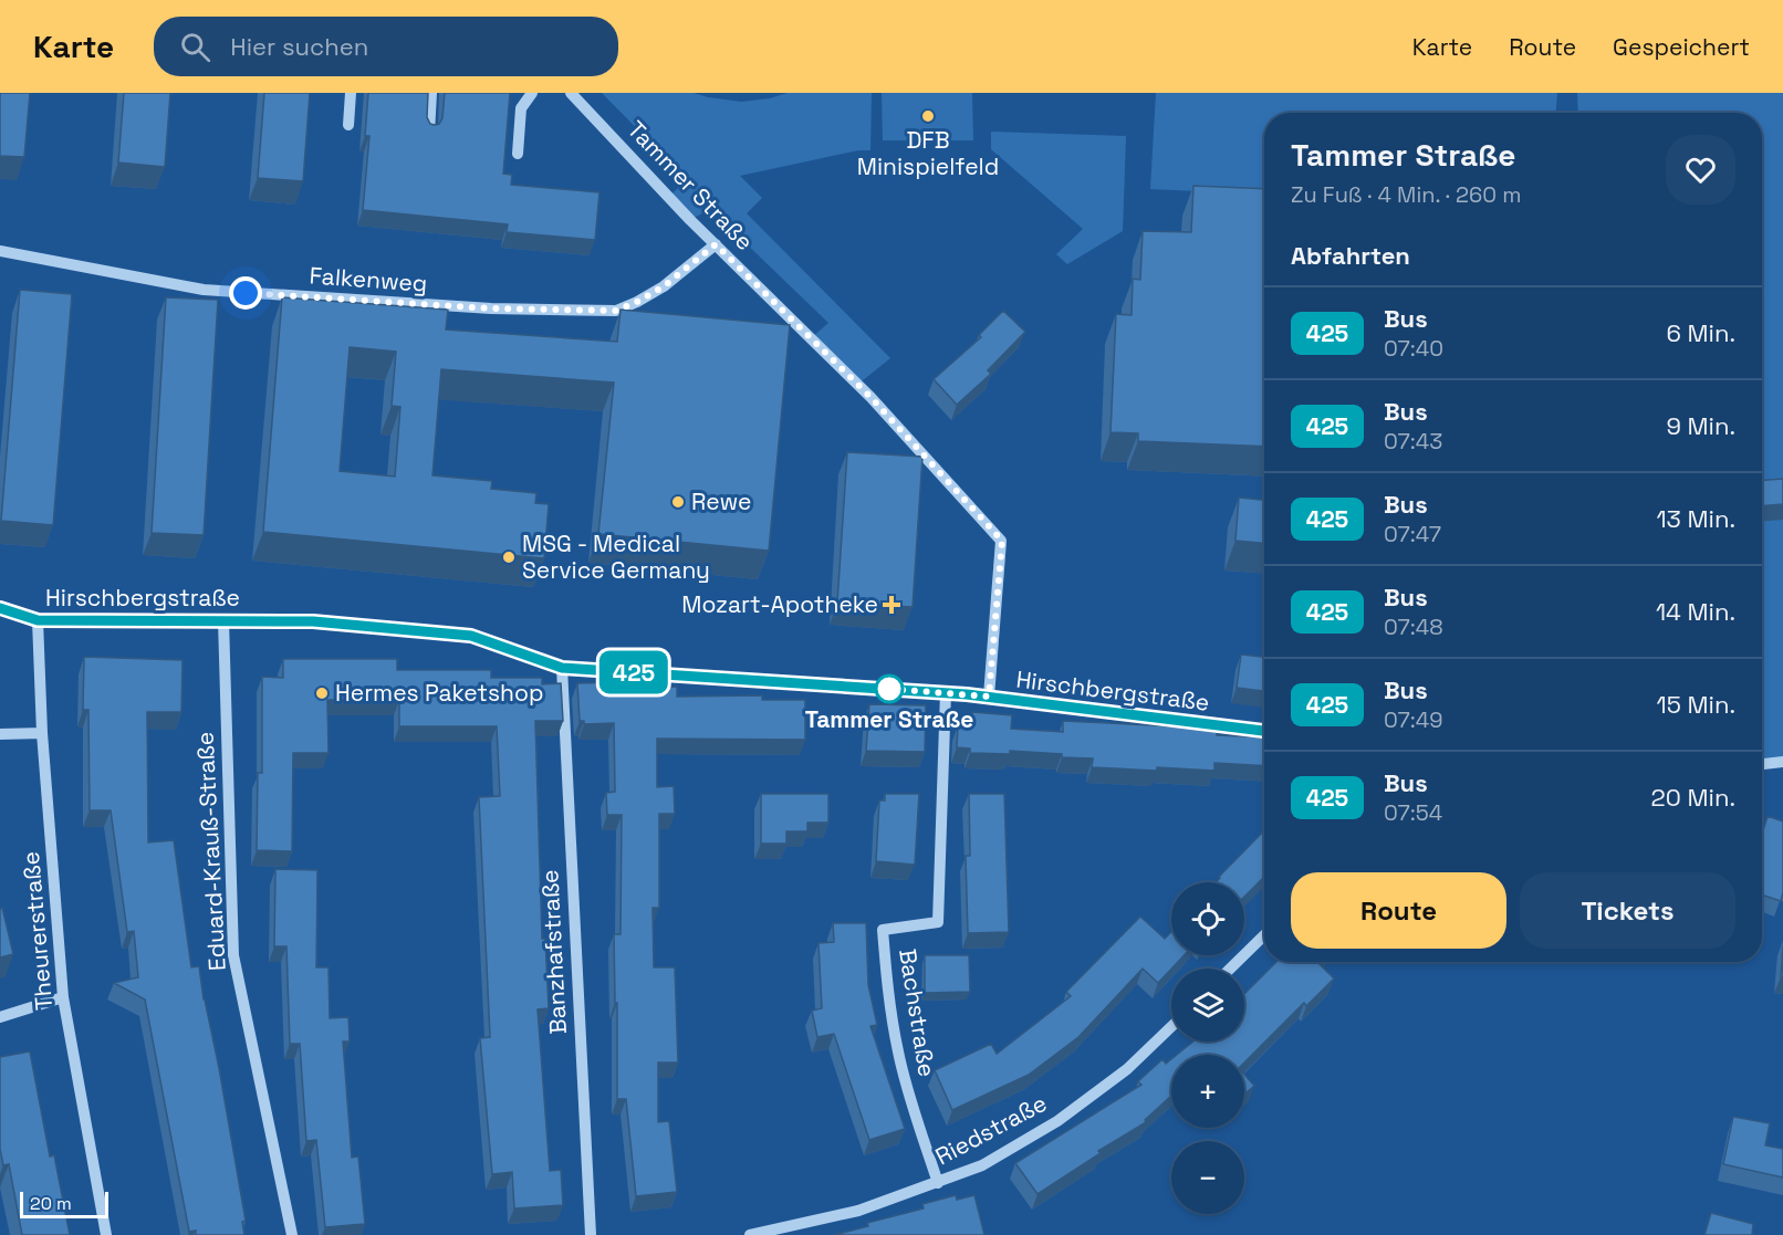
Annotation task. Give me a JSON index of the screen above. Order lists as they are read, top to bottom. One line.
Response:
{"streets":{"street":["Tammer Straße","Falkenweg","Hirschbergstraße","Eduard-Krauß-Straße","Theurerstraße","Banzhafstraße","Bachstraße","Riedstraße"]},"crossings":[["Tammer Straße","Falkenweg"],["Tammer Straße","Hirschbergstraße"],["Hirschbergstraße","Eduard-Krauß-Straße"],["Hirschbergstraße","Theurerstraße"],["Hirschbergstraße","Banzhafstraße"],["Hirschbergstraße","Bachstraße"],["Bachstraße","Riedstraße"]],"places":{"other":["DFB Minispielfeld","Rewe","MSG - Medical Service Germany","Tammer Straße","Hermes Paketshop"],"health":["Mozart-Apotheke"]},"lines":["bus line 425"],"scale_bar":"20 m","page":{"header":"Karte","search":"Hier suchen","nav":["Karte","Route","Gespeichert"],"on_map":"425","heading":[["Tammer Straße","Zu Fuß · 4 Min. · 260 m"],"Abfahrten"],"list":[{"mark":"425","name":"Bus","note":"07:40","value":"6 Min."},{"mark":"425","name":"Bus","note":"07:43","value":"9 Min."},{"mark":"425","name":"Bus","note":"07:47","value":"13 Min."},{"mark":"425","name":"Bus","note":"07:48","value":"14 Min."},{"mark":"425","name":"Bus","note":"07:49","value":"15 Min."},{"mark":"425","name":"Bus","note":"07:54","value":"20 Min."}],"buttons":["Route","Tickets"],"map_buttons":["+","−"],"scale":"20 m"}}
